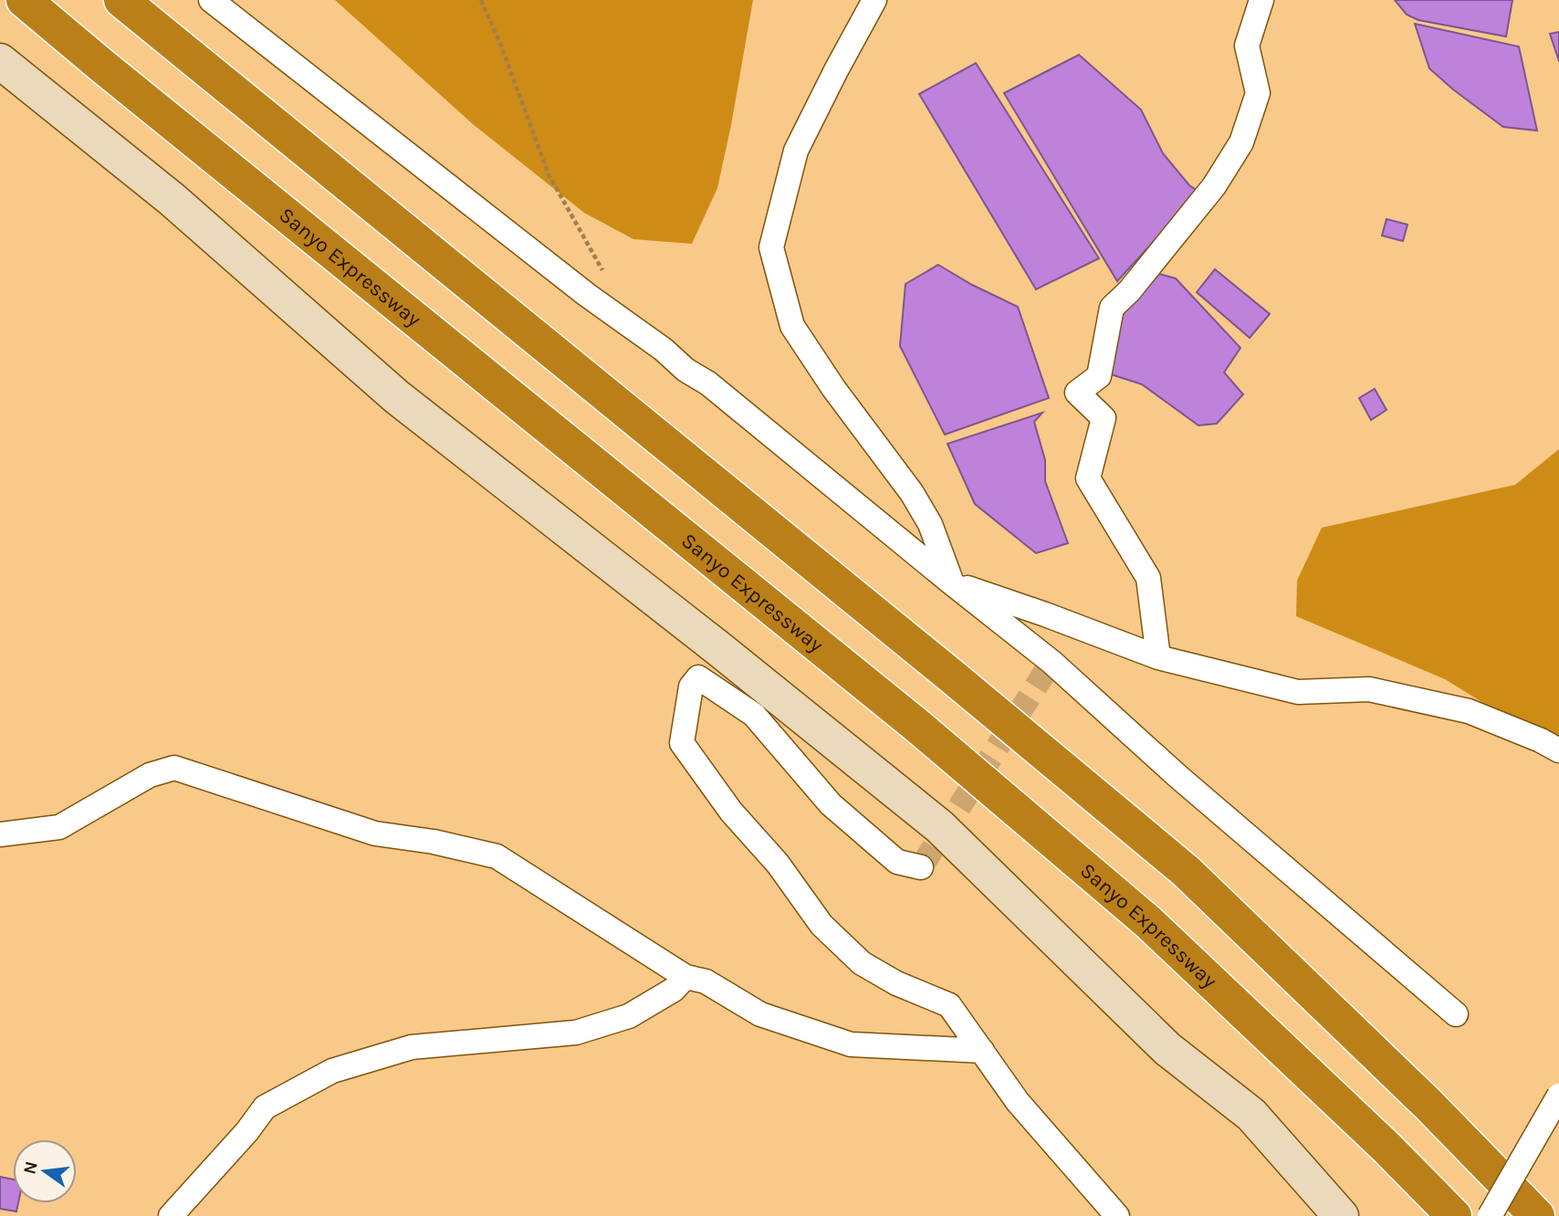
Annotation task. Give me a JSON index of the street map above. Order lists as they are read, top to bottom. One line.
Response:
{"streets":{"highway":["Sanyo Expressway"]},"north":"left"}
